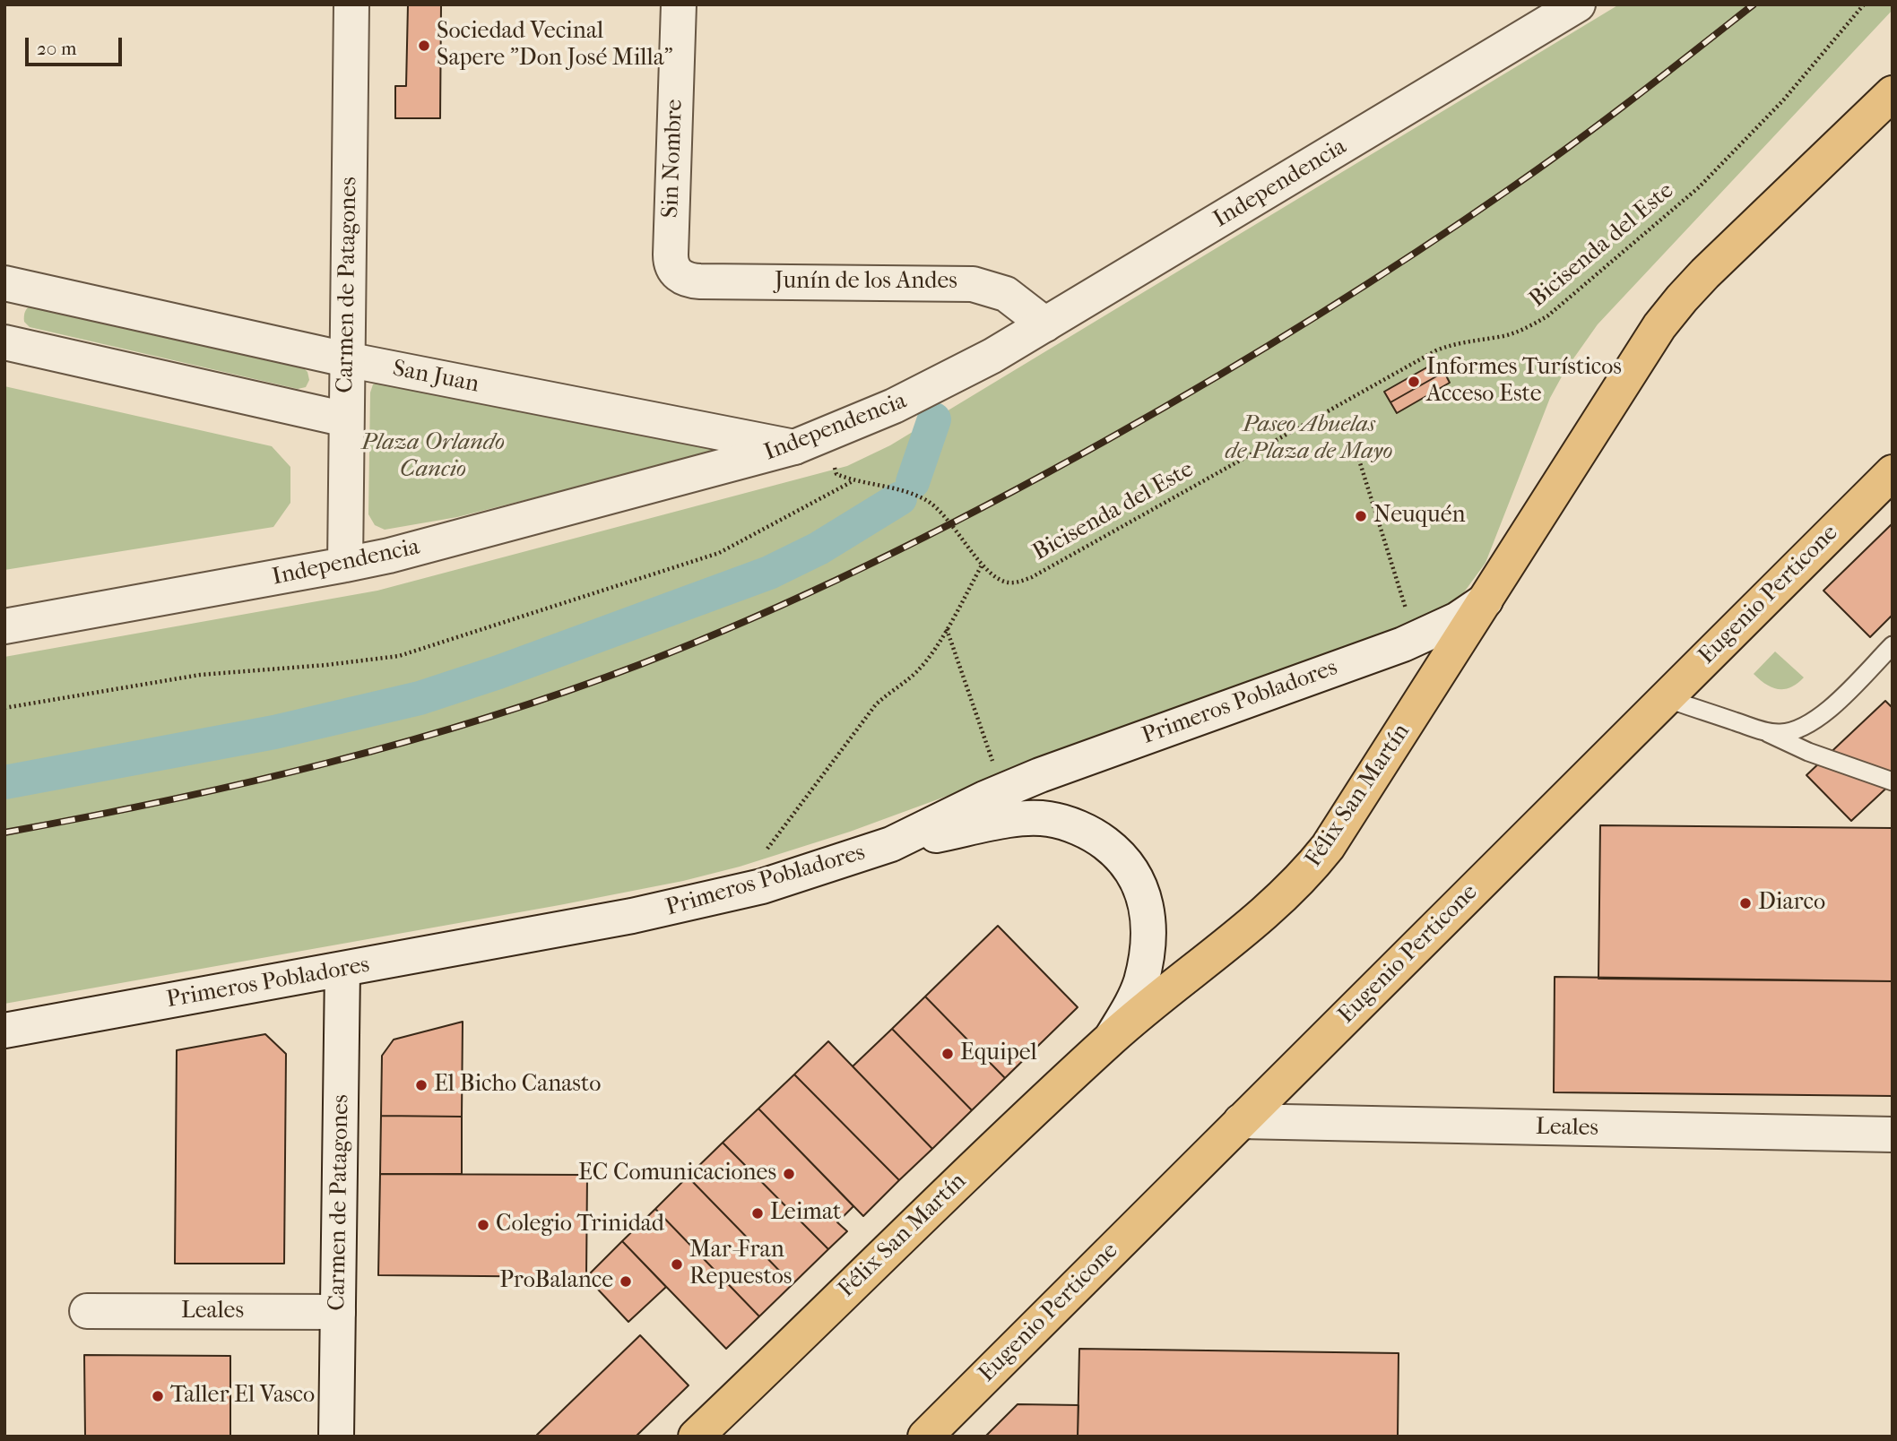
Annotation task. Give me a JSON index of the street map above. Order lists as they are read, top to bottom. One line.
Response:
{"streets":{"highway":["Eugenio Perticone","Félix San Martín"],"street":["Sin Nombre","Independencia","Junín de los Andes","Carmen de Patagones","San Juan","Primeros Pobladores","Leales"],"path":["Bicisenda del Este"]},"crossings":[["Sin Nombre","Junín de los Andes"],["Independencia","Junín de los Andes"],["Independencia","Carmen de Patagones"],["Independencia","San Juan"],["Carmen de Patagones","San Juan"],["Carmen de Patagones","Primeros Pobladores"],["Carmen de Patagones","Leales"],["Eugenio Perticone","Leales"],["Primeros Pobladores","Félix San Martín"]],"parks":["Paseo Abuelas de Plaza de Mayo","Plaza Orlando Cancio"],"places":["Sociedad Vecinal Sapere \"Don José Milla\"","Informes Turísticos Acceso Este","Neuquén","Diarco","Equipel","El Bicho Canasto","EC Comunicaciones","Leimat","Colegio Trinidad","Mar-Fran Repuestos","ProBalance","Taller El Vasco"],"scale_bar":"20 m"}
